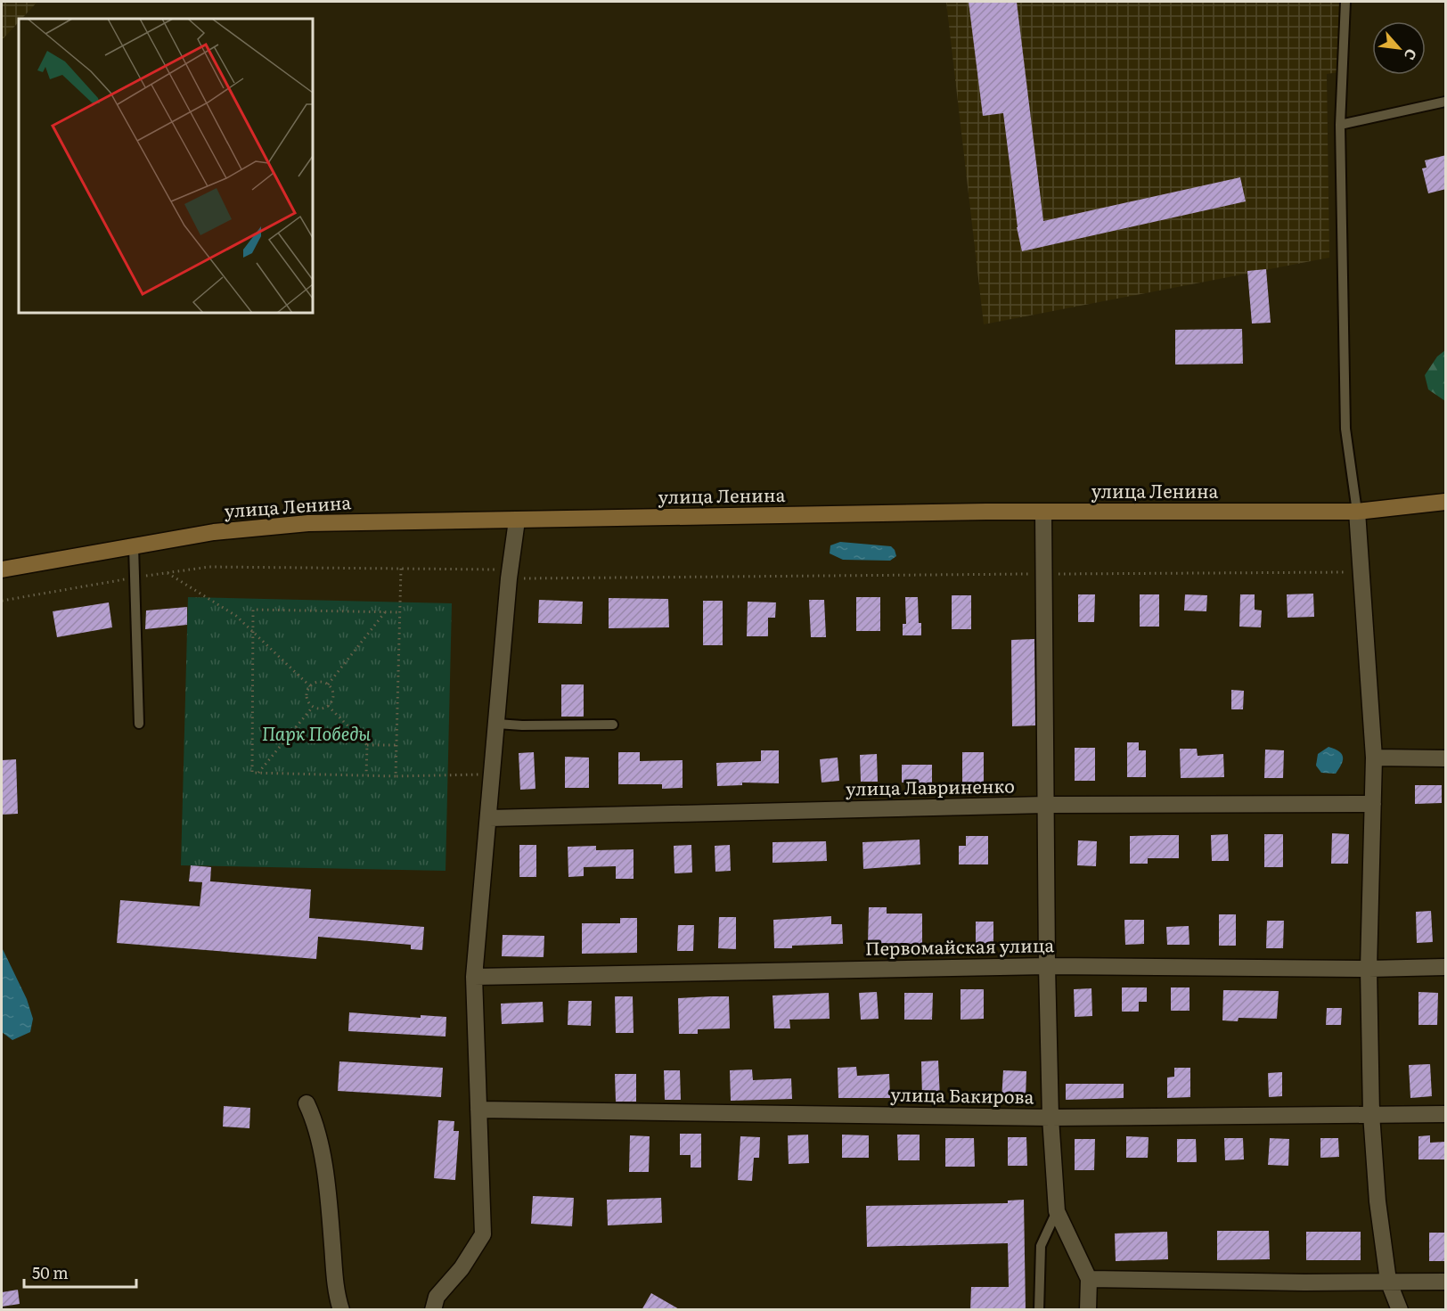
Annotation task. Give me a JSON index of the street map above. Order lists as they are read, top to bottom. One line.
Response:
{"streets":{"main road":["улица Ленина"],"street":["улица Лавриненко","Первомайская улица","улица Бакирова"]},"parks":["Парк Победы"],"scale_bar":"50 m","north":"bottom right"}
